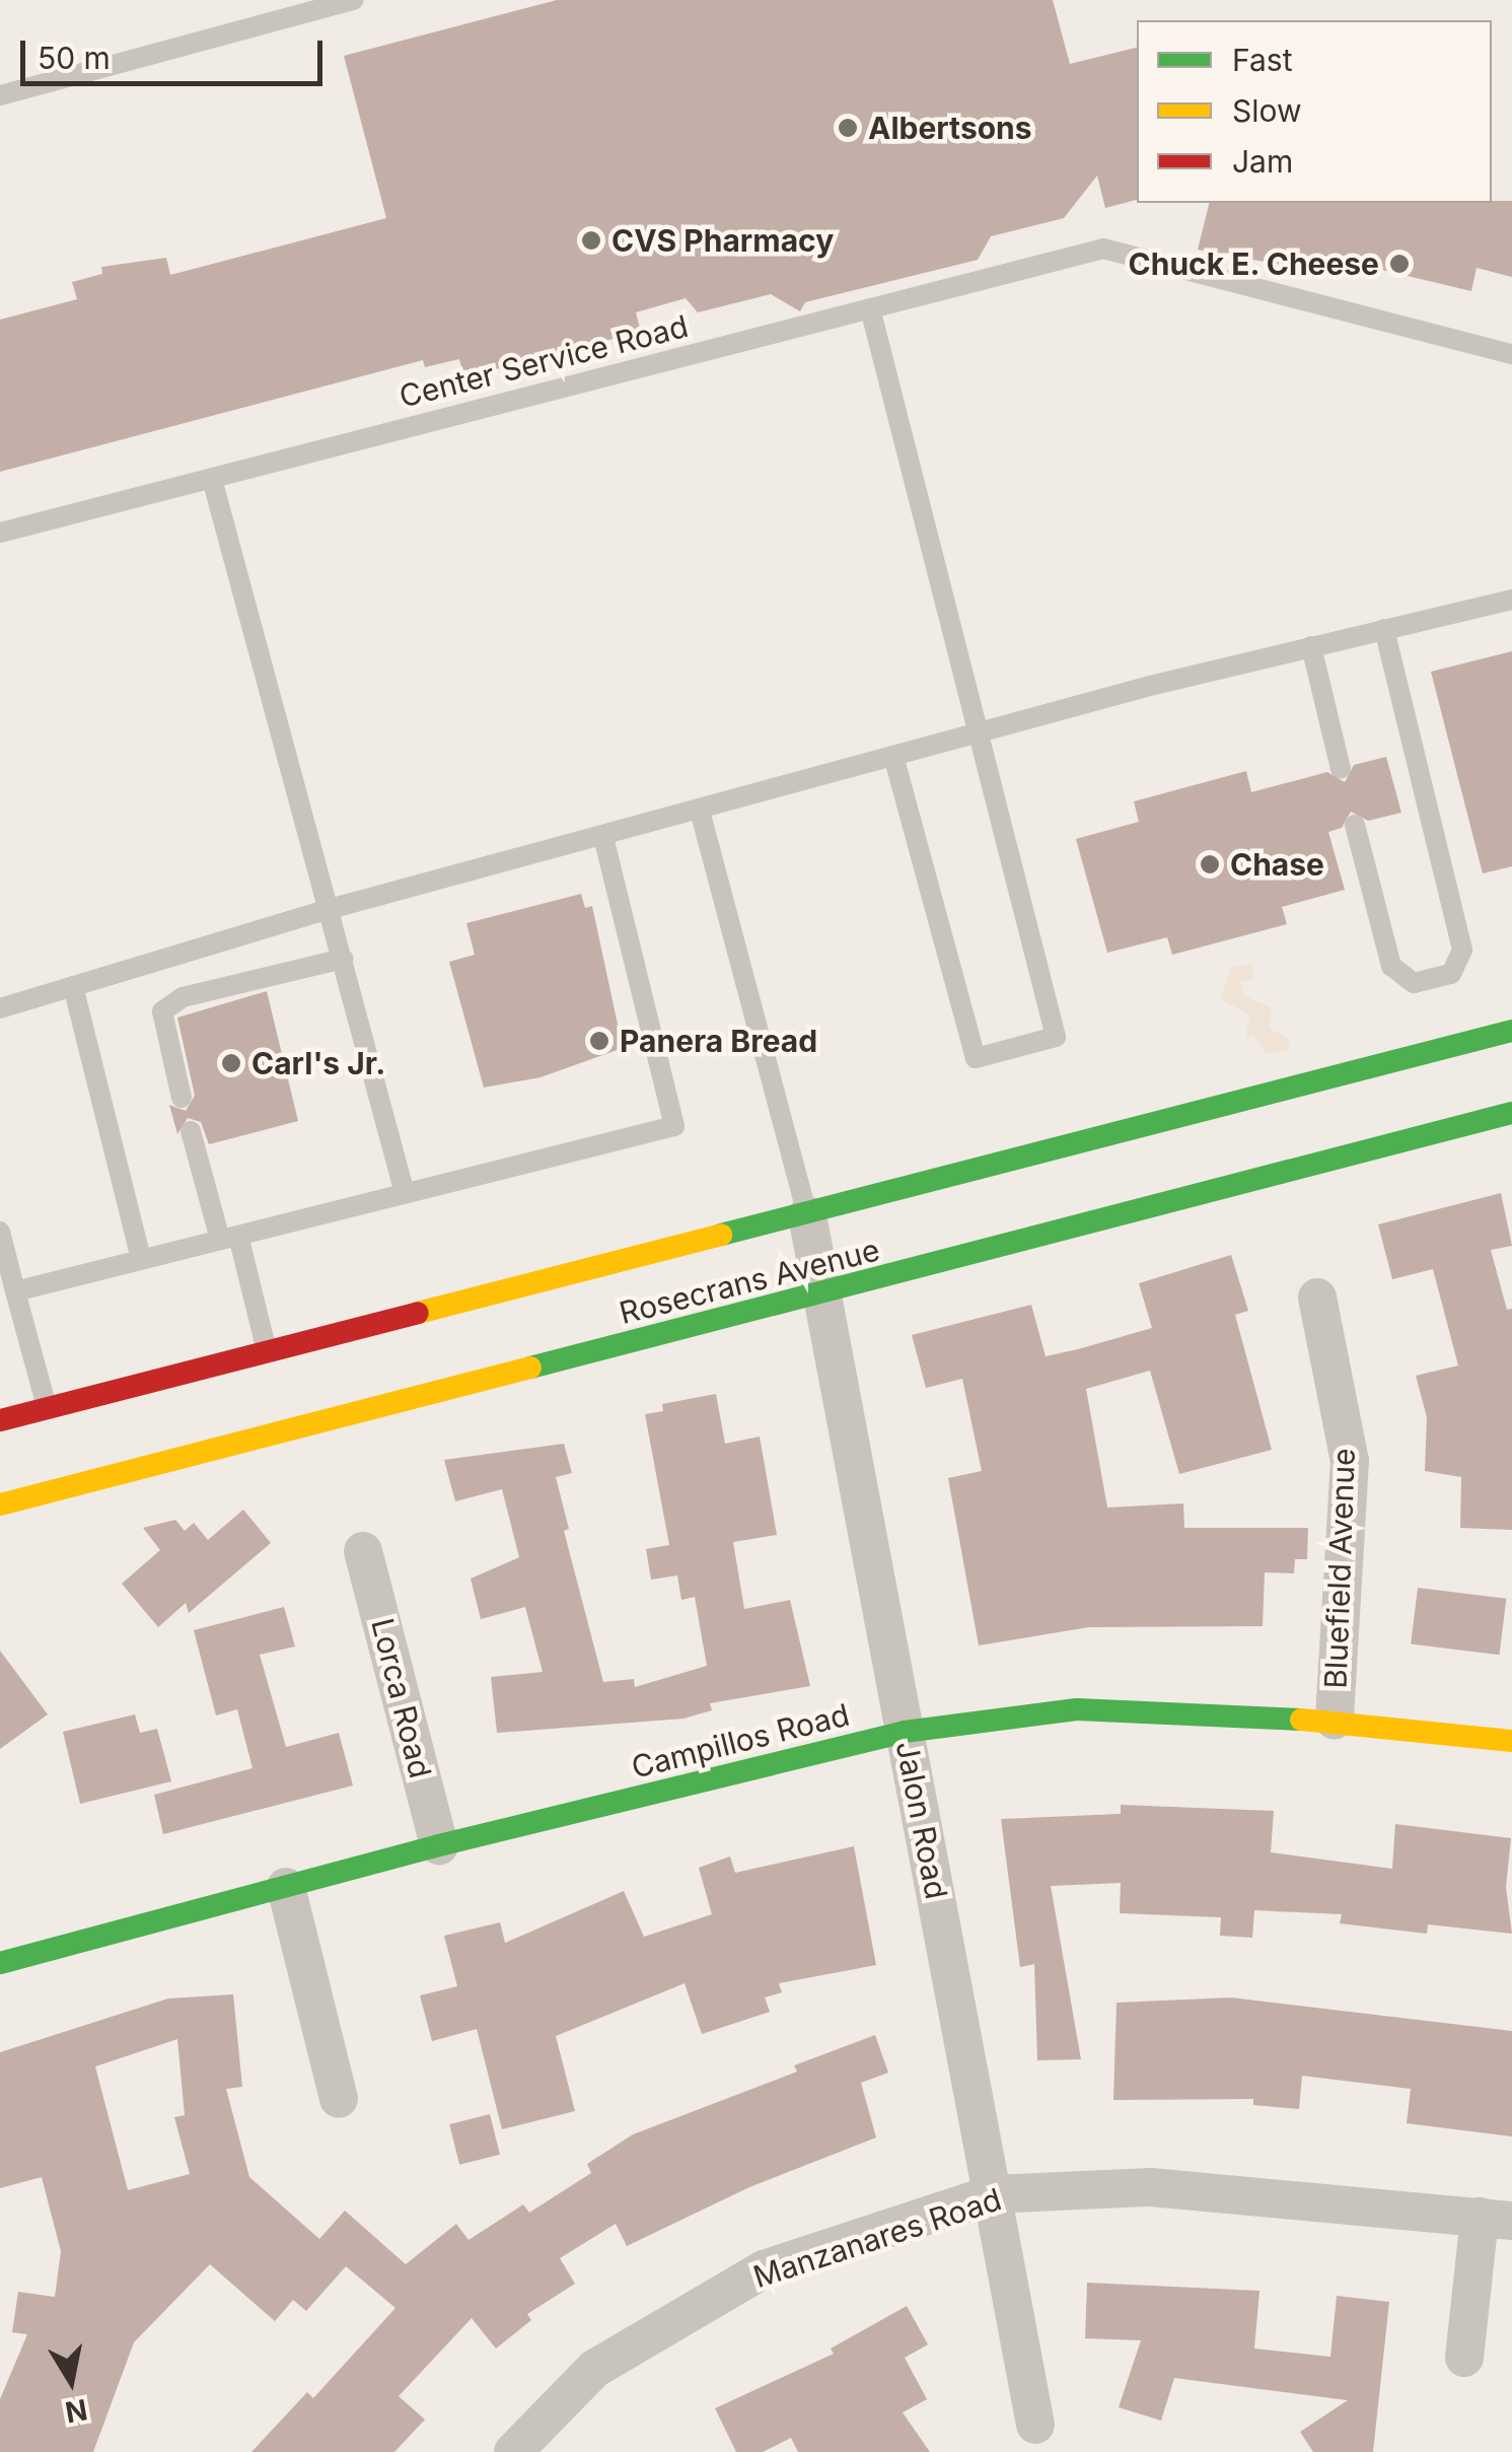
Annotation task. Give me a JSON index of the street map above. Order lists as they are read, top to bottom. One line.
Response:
{"streets":{"main road":["Rosecrans Avenue","Campillos Road"],"street":["Bluefield Avenue","Lorca Road","Jalon Road","Manzanares Road"],"lane":["Center Service Road"]},"crossings":[["Rosecrans Avenue","Jalon Road"],["Bluefield Avenue","Campillos Road"],["Lorca Road","Campillos Road"],["Campillos Road","Jalon Road"],["Jalon Road","Manzanares Road"]],"places":["Albertsons","CVS Pharmacy","Chuck E. Cheese","Chase","Panera Bread","Carl's Jr."],"legend":["Fast","Slow","Jam"],"scale_bar":"50 m","north":"bottom"}
